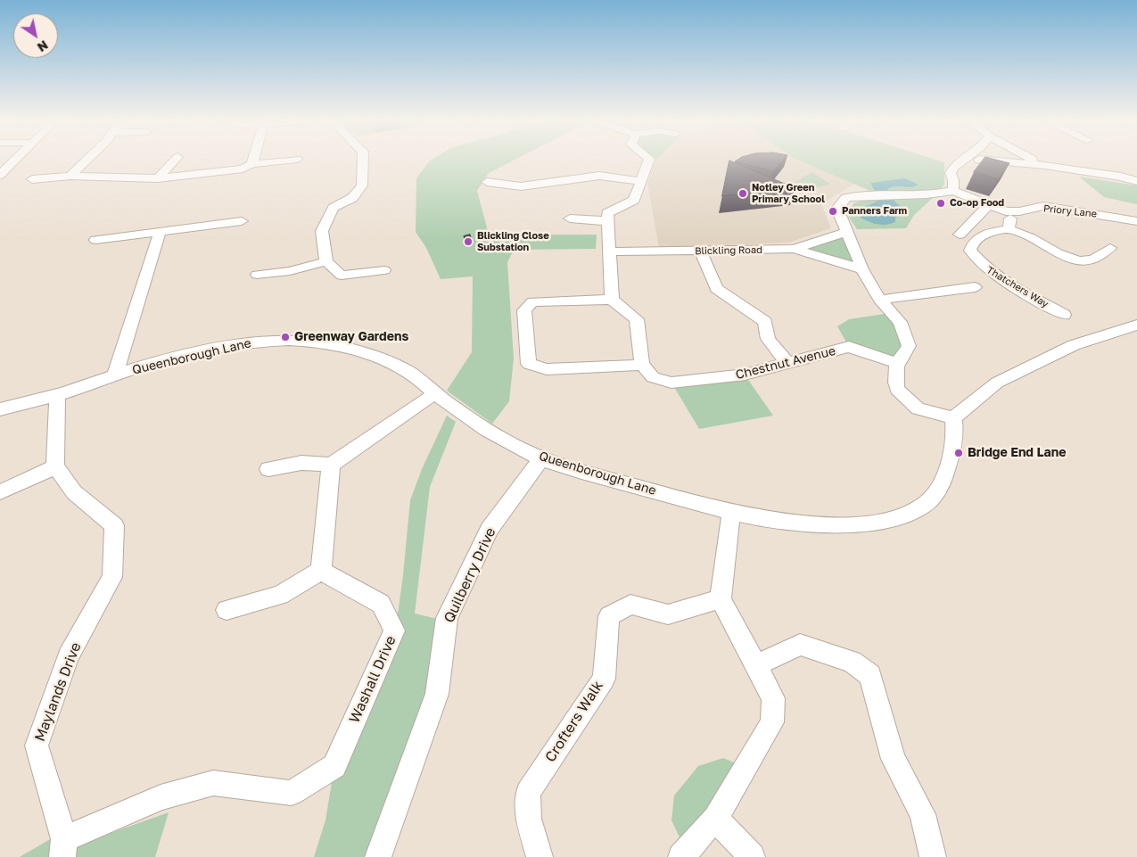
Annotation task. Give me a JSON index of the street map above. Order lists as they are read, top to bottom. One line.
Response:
{"streets":{"street":["Priory Lane","Blickling Road","Thatchers Way","Queenborough Lane","Chestnut Avenue","Quilberry Drive","Washall Drive","Maylands Drive","Crofters Walk"]},"crossings":[["Queenborough Lane","Quilberry Drive"],["Washall Drive","Maylands Drive"]],"places":["Notley Green Primary School","Co-op Food","Panners Farm","Blickling Close Substation","Greenway Gardens","Bridge End Lane"],"north":"bottom right"}
